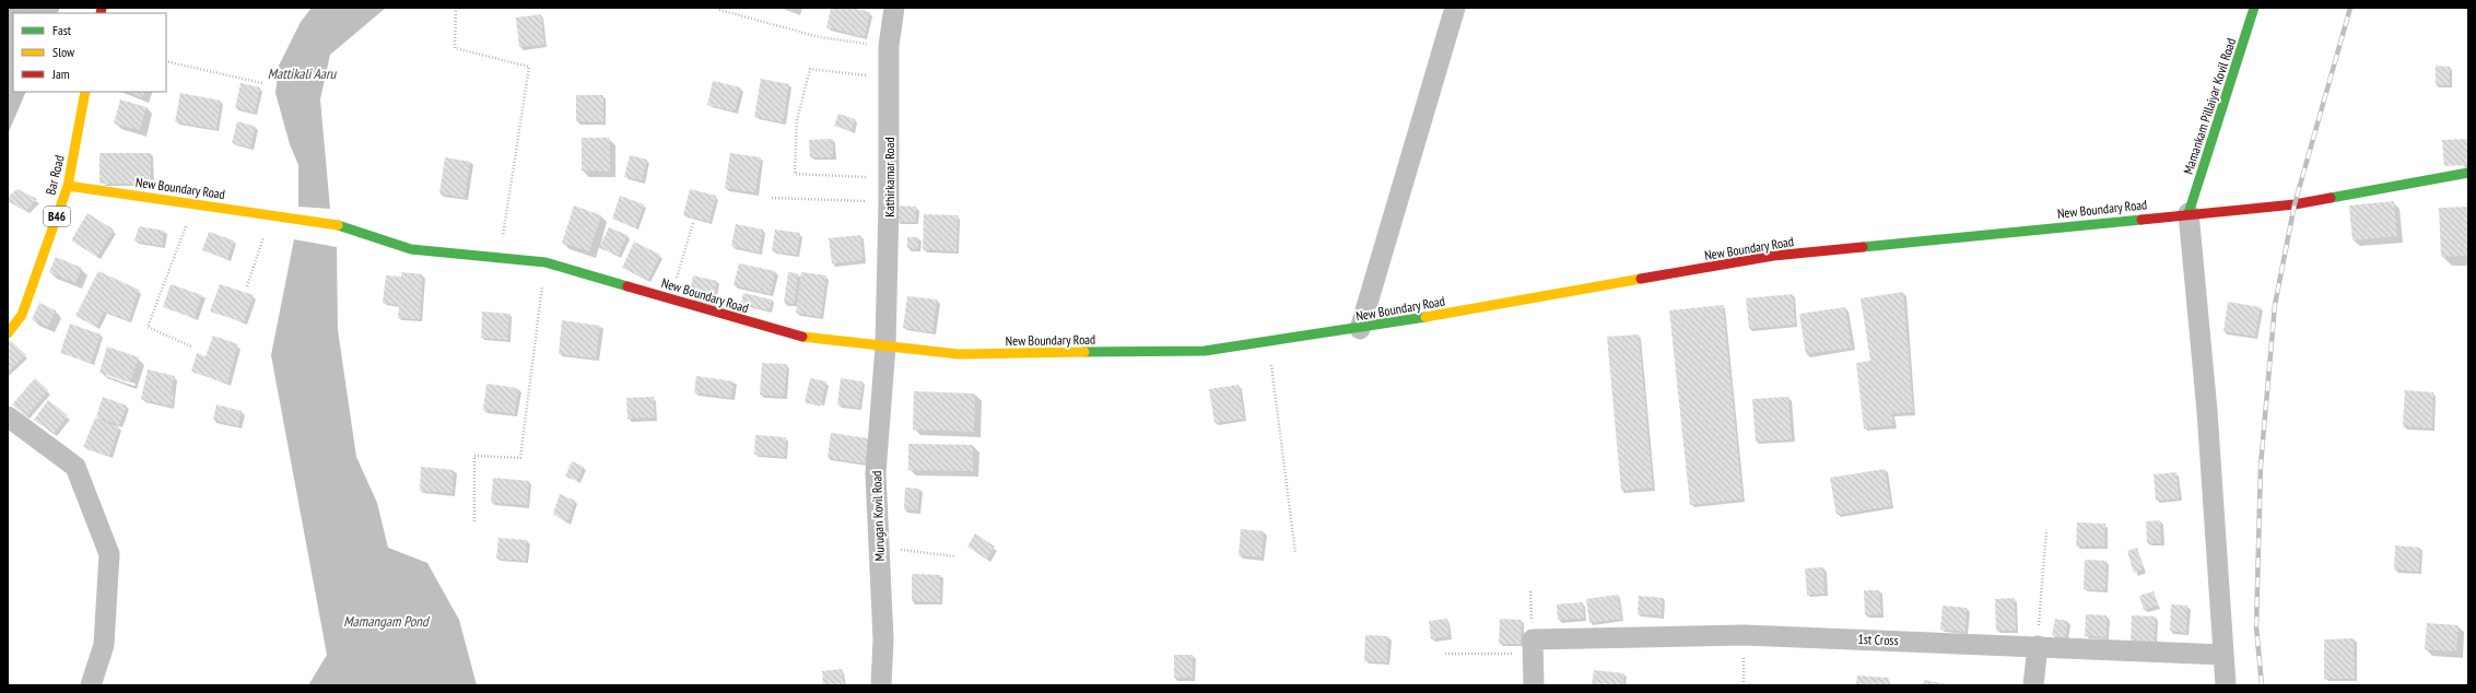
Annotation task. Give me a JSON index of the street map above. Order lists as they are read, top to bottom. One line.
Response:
{"streets":{"street":["Mamankam Pillaiyar Kovil Road","Bar Road","Kathirkamar Road","New Boundary Road","B46","Murugan Kovil Road","1st Cross"]},"crossings":[["Mamankam Pillaiyar Kovil Road","New Boundary Road"],["Bar Road","New Boundary Road"],["Kathirkamar Road","New Boundary Road"],["Kathirkamar Road","Murugan Kovil Road"],["New Boundary Road","Murugan Kovil Road"]],"water":["Mattikali Aaru","Mamangam Pond"],"legend":["Fast","Slow","Jam"]}
